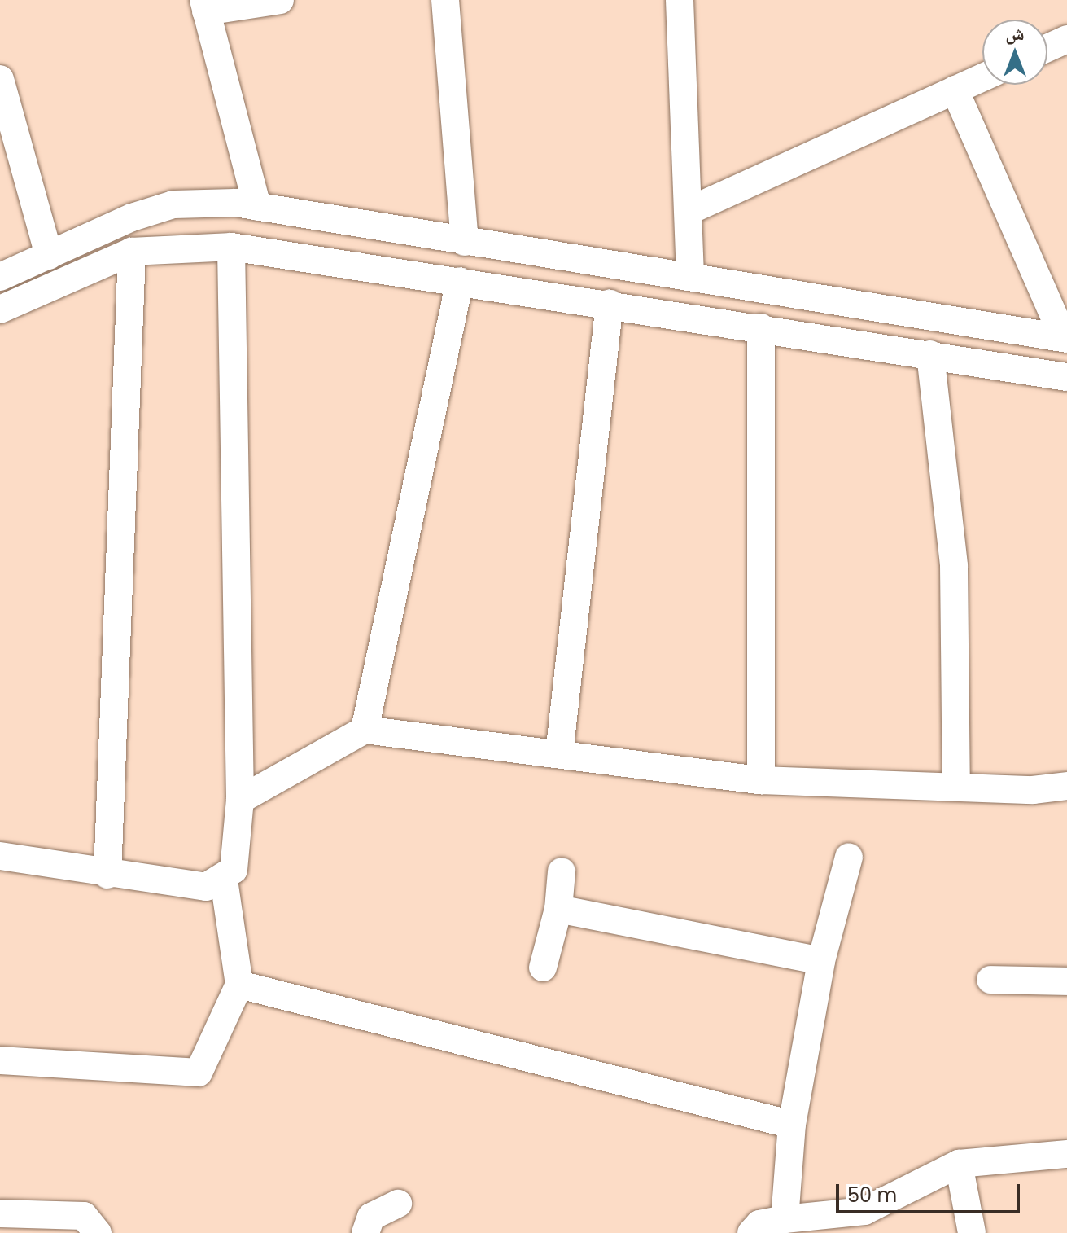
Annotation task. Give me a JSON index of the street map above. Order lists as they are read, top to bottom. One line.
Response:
{"scale_bar":"50 m","north":"top"}
